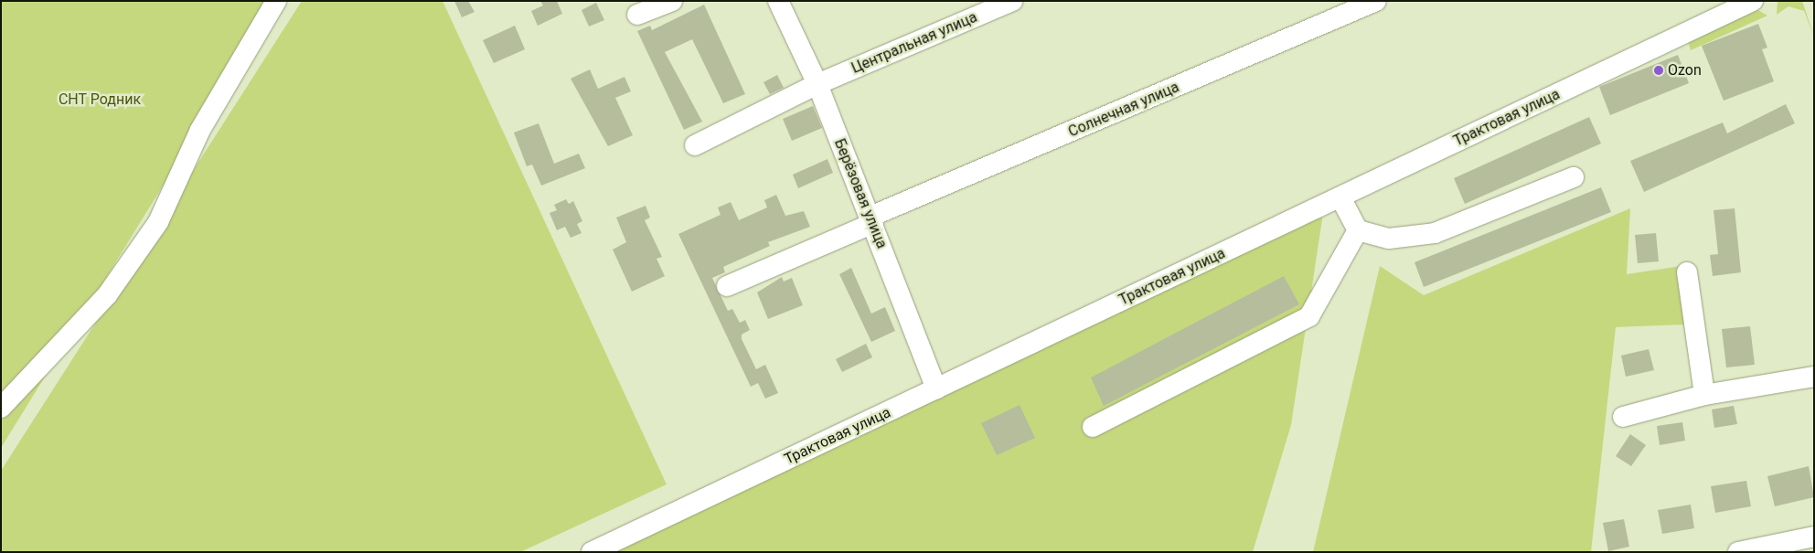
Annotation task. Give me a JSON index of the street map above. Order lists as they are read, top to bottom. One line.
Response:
{"streets":{"street":["Центральная улица","Солнечная улица","Трактовая улица","Берёзовая улица"]},"crossings":[["Центральная улица","Берёзовая улица"],["Солнечная улица","Берёзовая улица"],["Трактовая улица","Берёзовая улица"]],"parks":["СНТ Родник"],"places":["Ozon"]}
